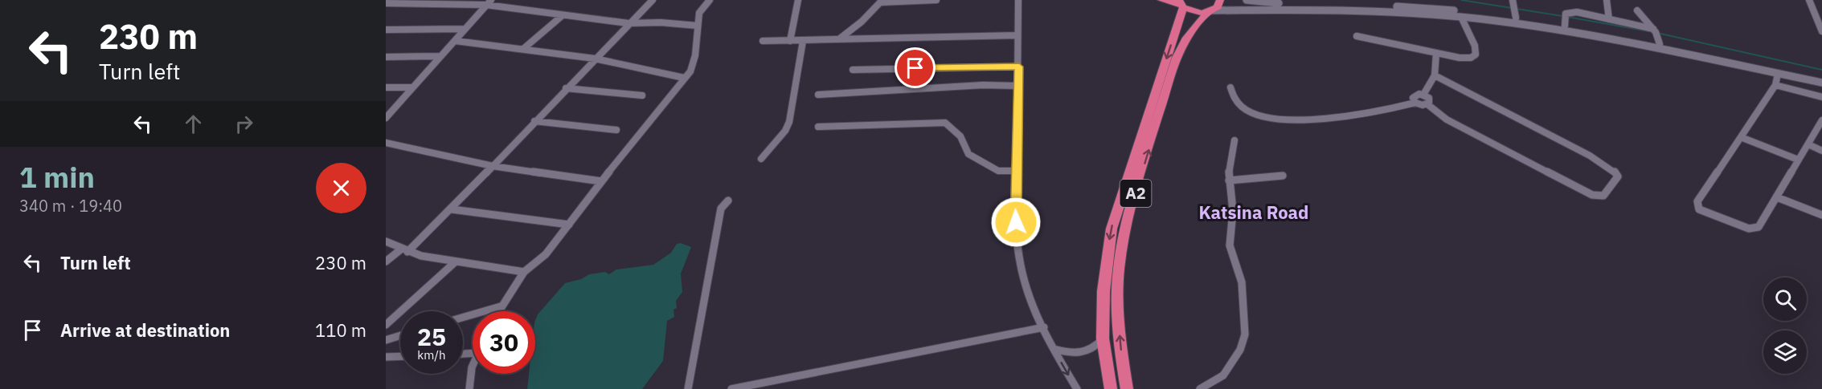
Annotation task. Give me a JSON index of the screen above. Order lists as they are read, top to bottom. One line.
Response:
{"streets":{"highway":["A2"]},"districts":["Katsina Road"],"page":{"turn":["230 m","Turn left"],"heading":["1 min","340 m · 19:40"],"list":[{"name":"Turn left","value":"230 m"},{"name":"Arrive at destination","value":"110 m"}],"speed":"25 km/h","limit":"30"}}
